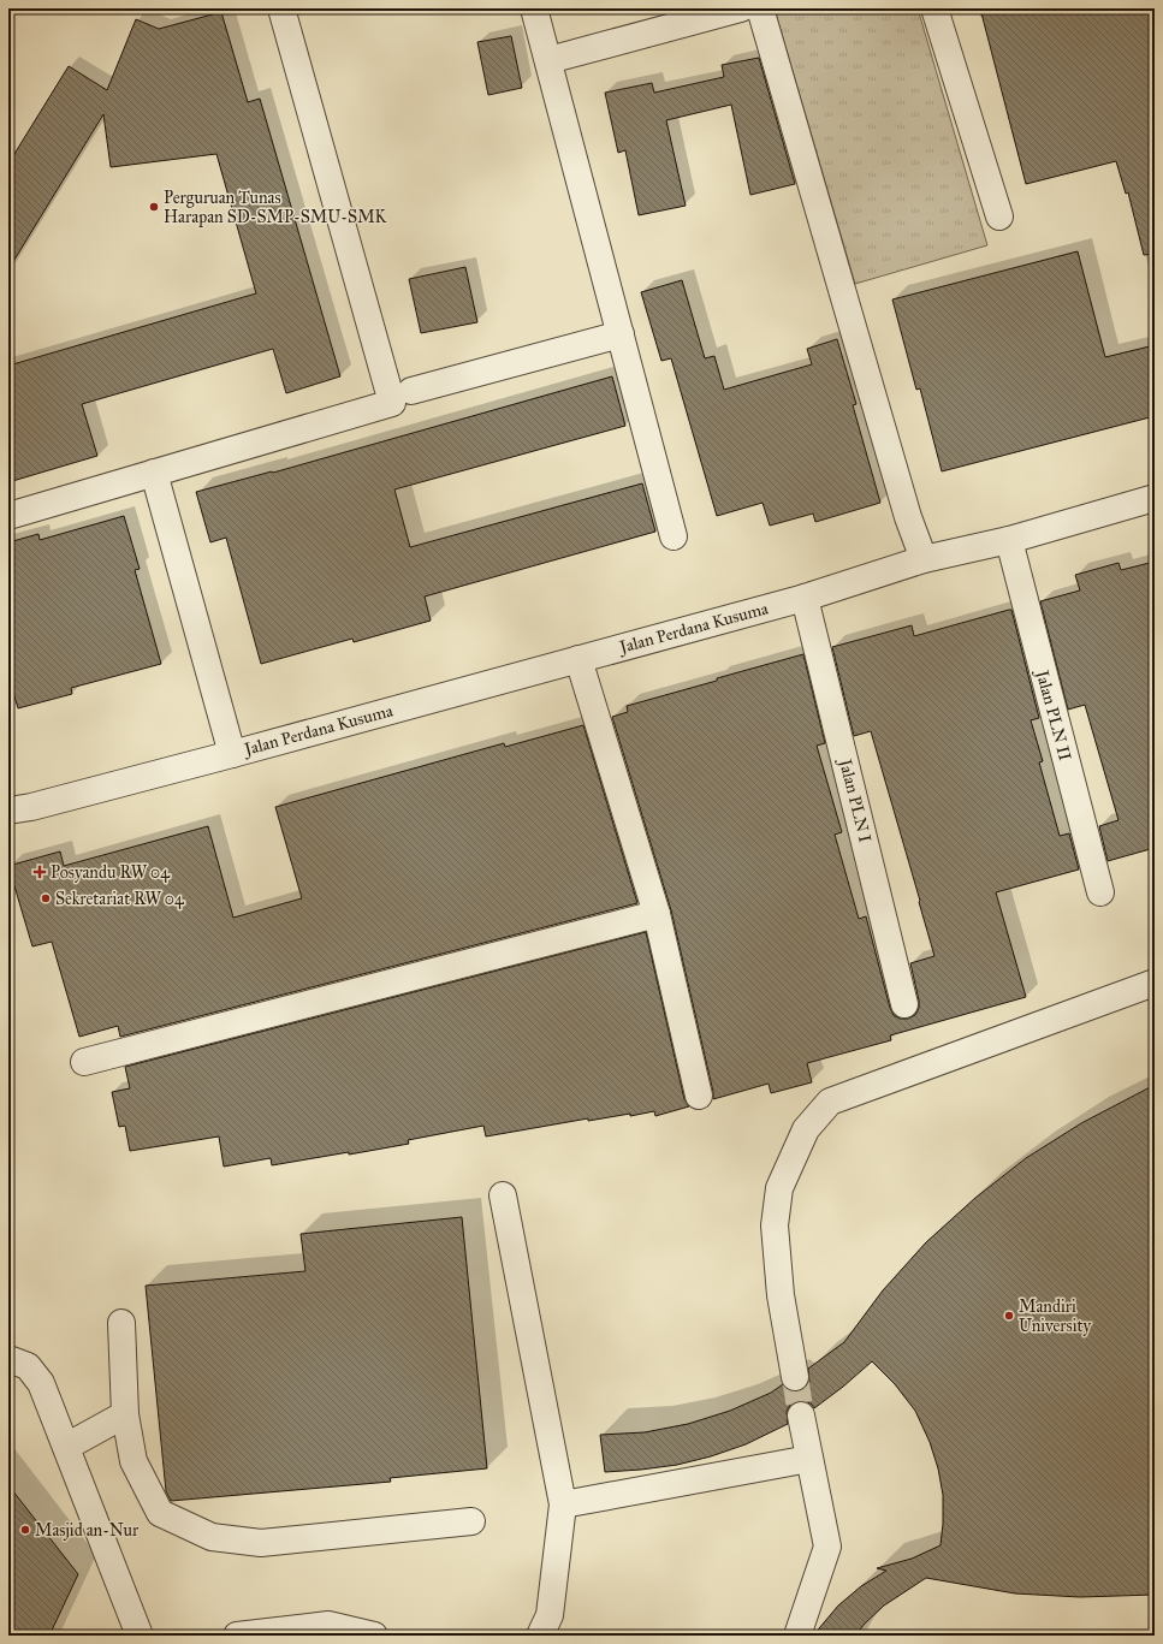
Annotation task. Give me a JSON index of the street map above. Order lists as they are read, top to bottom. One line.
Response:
{"streets":{"street":["Jalan Perdana Kusuma","Jalan PLN II","Jalan PLN I"]},"crossings":[["Jalan Perdana Kusuma","Jalan PLN II"],["Jalan Perdana Kusuma","Jalan PLN I"]],"places":{"other":["Perguruan Tunas Harapan SD-SMP-SMU-SMK","Sekretariat RW 04","Mandiri University","Masjid an-Nur"],"health":["Posyandu RW 04"]}}
